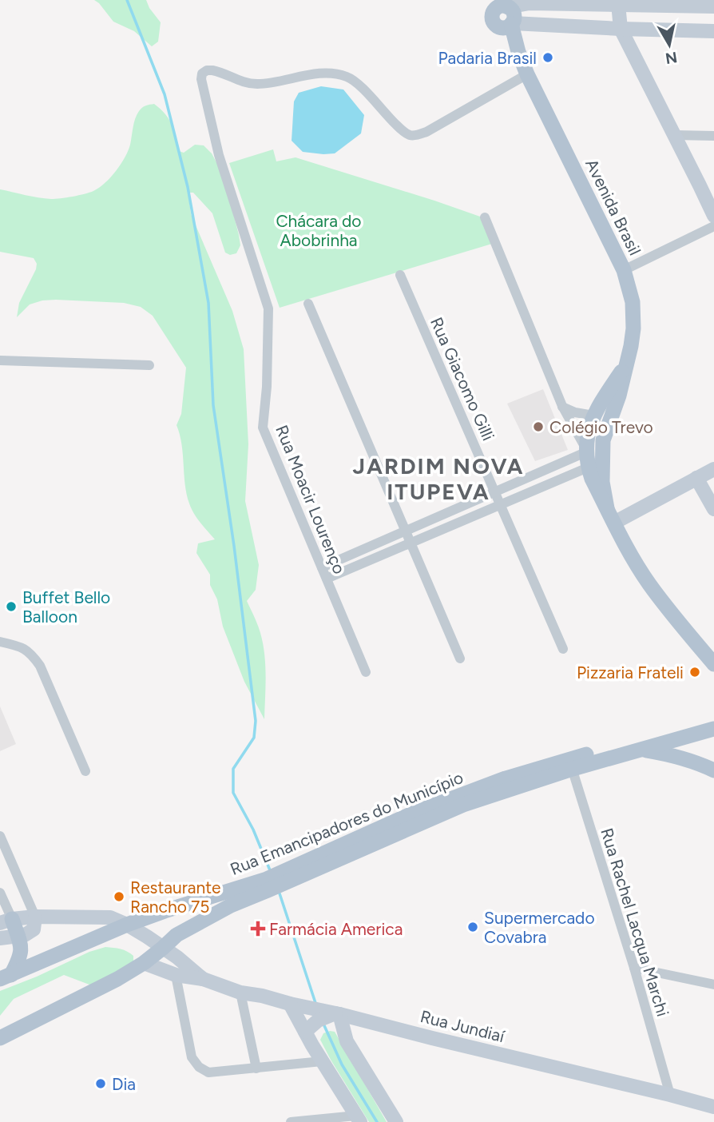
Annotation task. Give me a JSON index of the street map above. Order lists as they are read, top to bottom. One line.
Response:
{"streets":{"main road":["Avenida Brasil","Rua Emancipadores do Município","Rua Jundiaí"],"street":["Rua Giacomo Gilli","Rua Moacir Lourenço","Rua Rachel Lacqua Marchi"]},"crossings":[["Avenida Brasil","Rua Moacir Lourenço"],["Rua Emancipadores do Município","Rua Rachel Lacqua Marchi"],["Rua Emancipadores do Município","Rua Jundiaí"],["Rua Rachel Lacqua Marchi","Rua Jundiaí"]],"districts":["JARDIM NOVA ITUPEVA"],"parks":["Chácara do Abobrinha"],"places":{"other":["Padaria Brasil","Colégio Trevo","Buffet Bello Balloon","Pizzaria Frateli","Restaurante Rancho 75","Supermercado Covabra","Dia"],"health":["Farmácia America"]},"north":"bottom"}
